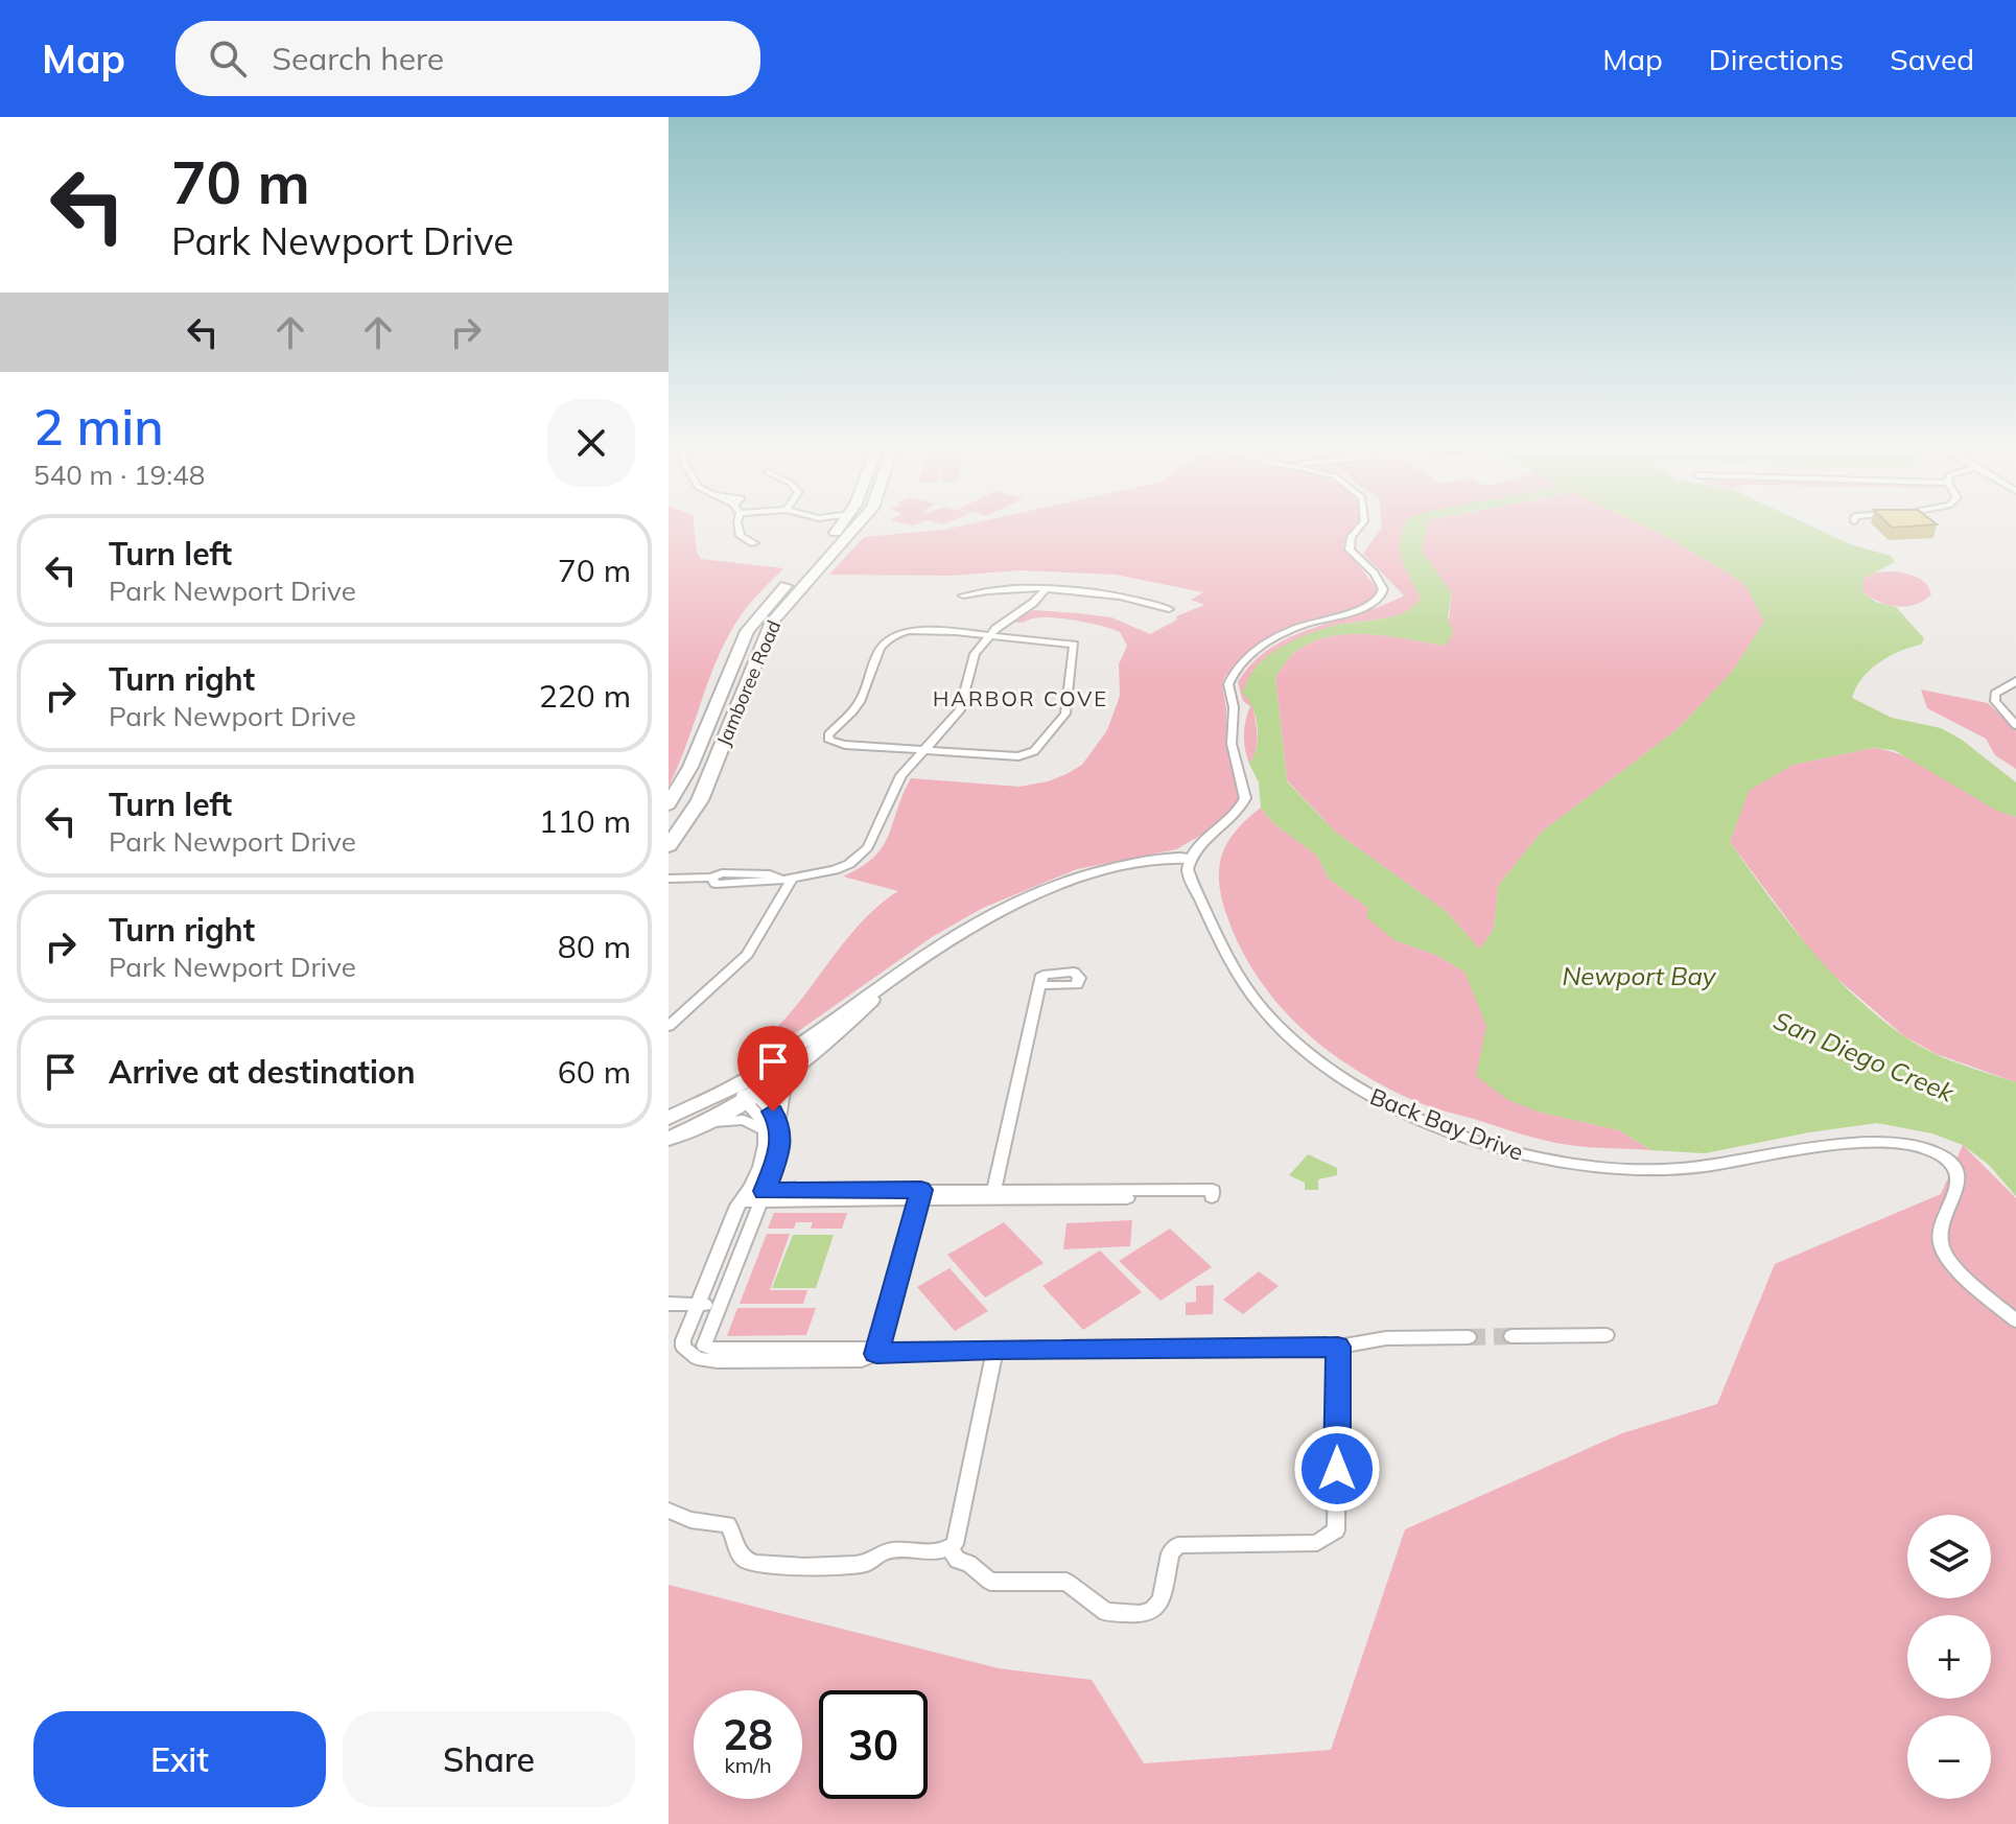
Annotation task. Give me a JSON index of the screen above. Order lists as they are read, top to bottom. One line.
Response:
{"streets":{"main road":["Jamboree Road"],"street":["Back Bay Drive"]},"districts":["HARBOR COVE"],"water":["Newport Bay","San Diego Creek"],"page":{"header":"Map","search":"Search here","nav":["Map","Directions","Saved"],"turn":["70 m","Park Newport Drive"],"heading":["2 min","540 m · 19:48"],"list":[{"name":"Turn left","note":"Park Newport Drive","value":"70 m"},{"name":"Turn right","note":"Park Newport Drive","value":"220 m"},{"name":"Turn left","note":"Park Newport Drive","value":"110 m"},{"name":"Turn right","note":"Park Newport Drive","value":"80 m"},{"name":"Arrive at destination","value":"60 m"}],"map_buttons":["+","−"],"speed":"28 km/h","limit":"30","buttons":["Exit","Share"]}}
